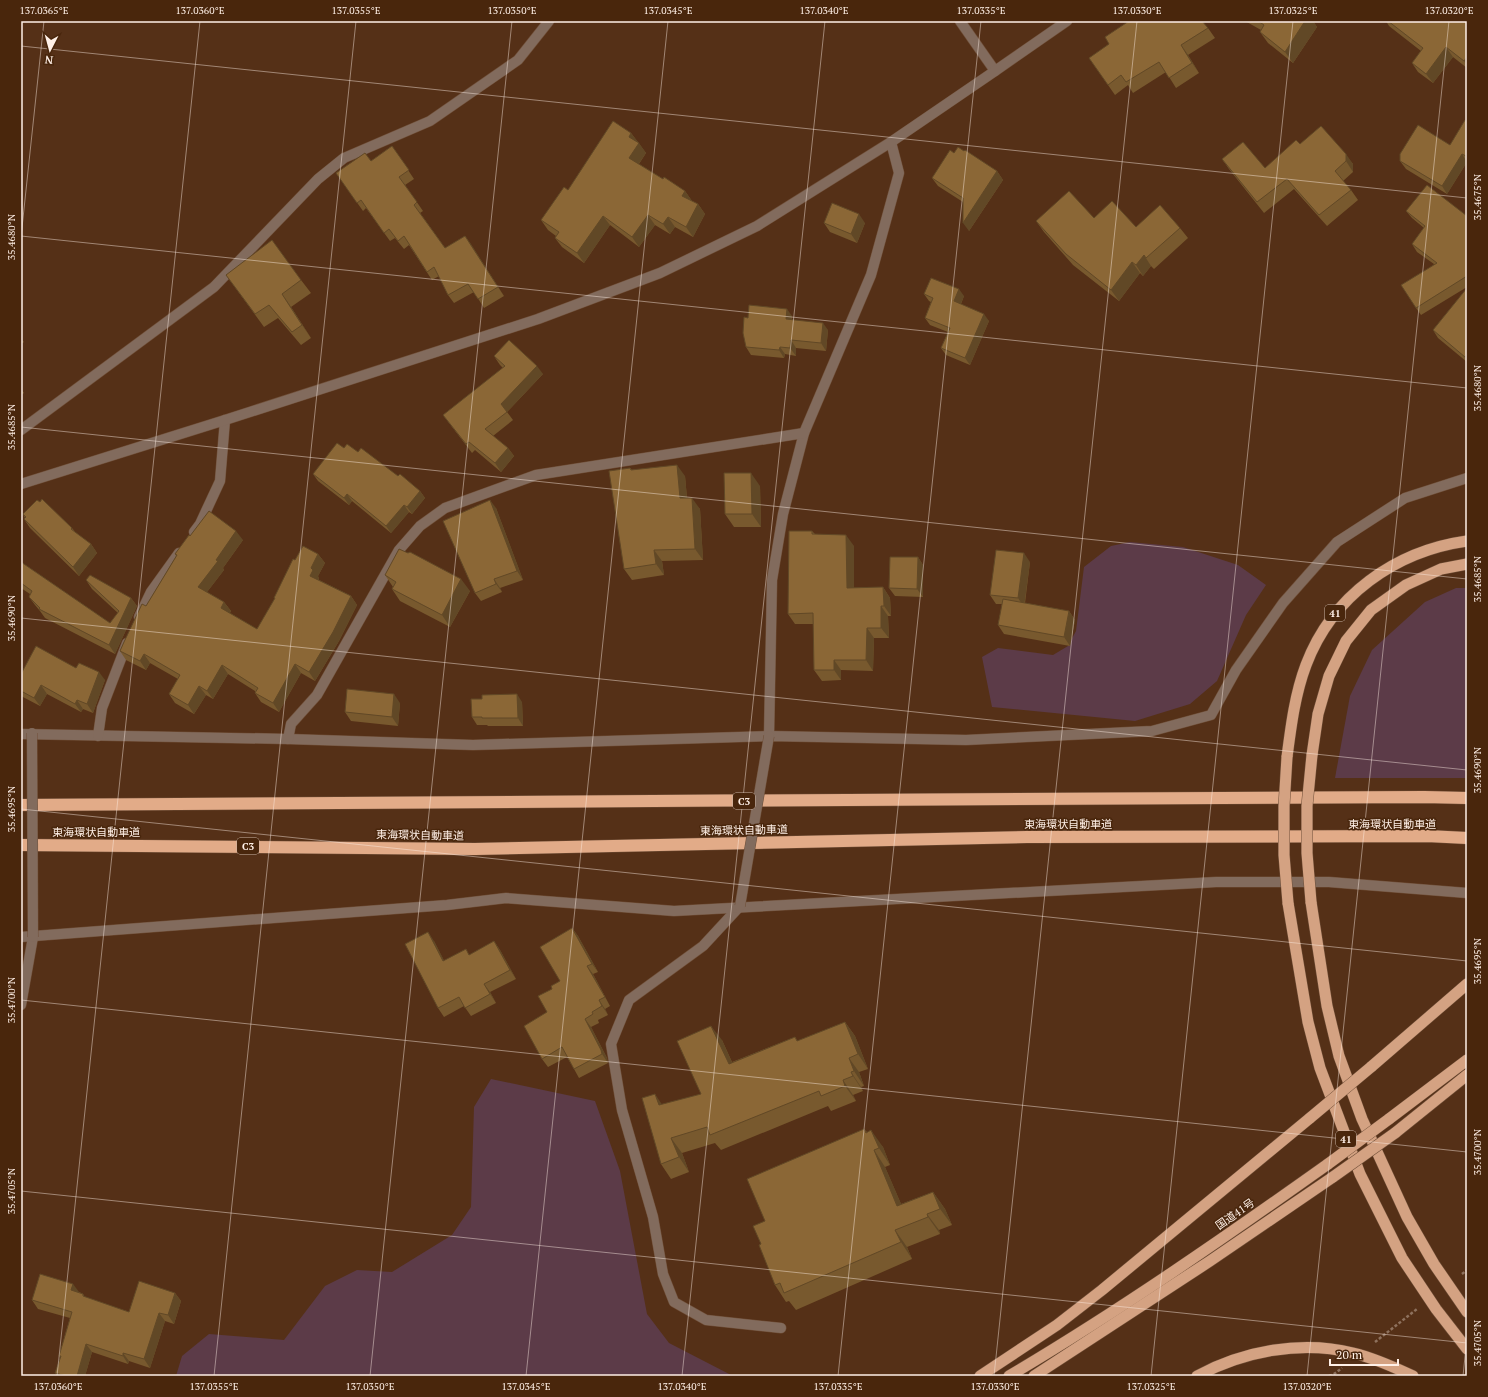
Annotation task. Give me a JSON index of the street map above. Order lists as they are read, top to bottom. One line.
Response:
{"streets":{"highway":["41","C3","東海環状自動車道","国道41号"]},"scale_bar":"20 m","north":"bottom","coordinates":["137.0365°E","137.0360°E","137.0355°E","137.0350°E","137.0345°E","137.0340°E","137.0335°E","137.0330°E","137.0325°E","137.0320°E","35.4675°N","35.4680°N","35.4685°N","35.4690°N","35.4695°N","35.4700°N","35.4705°N"]}
